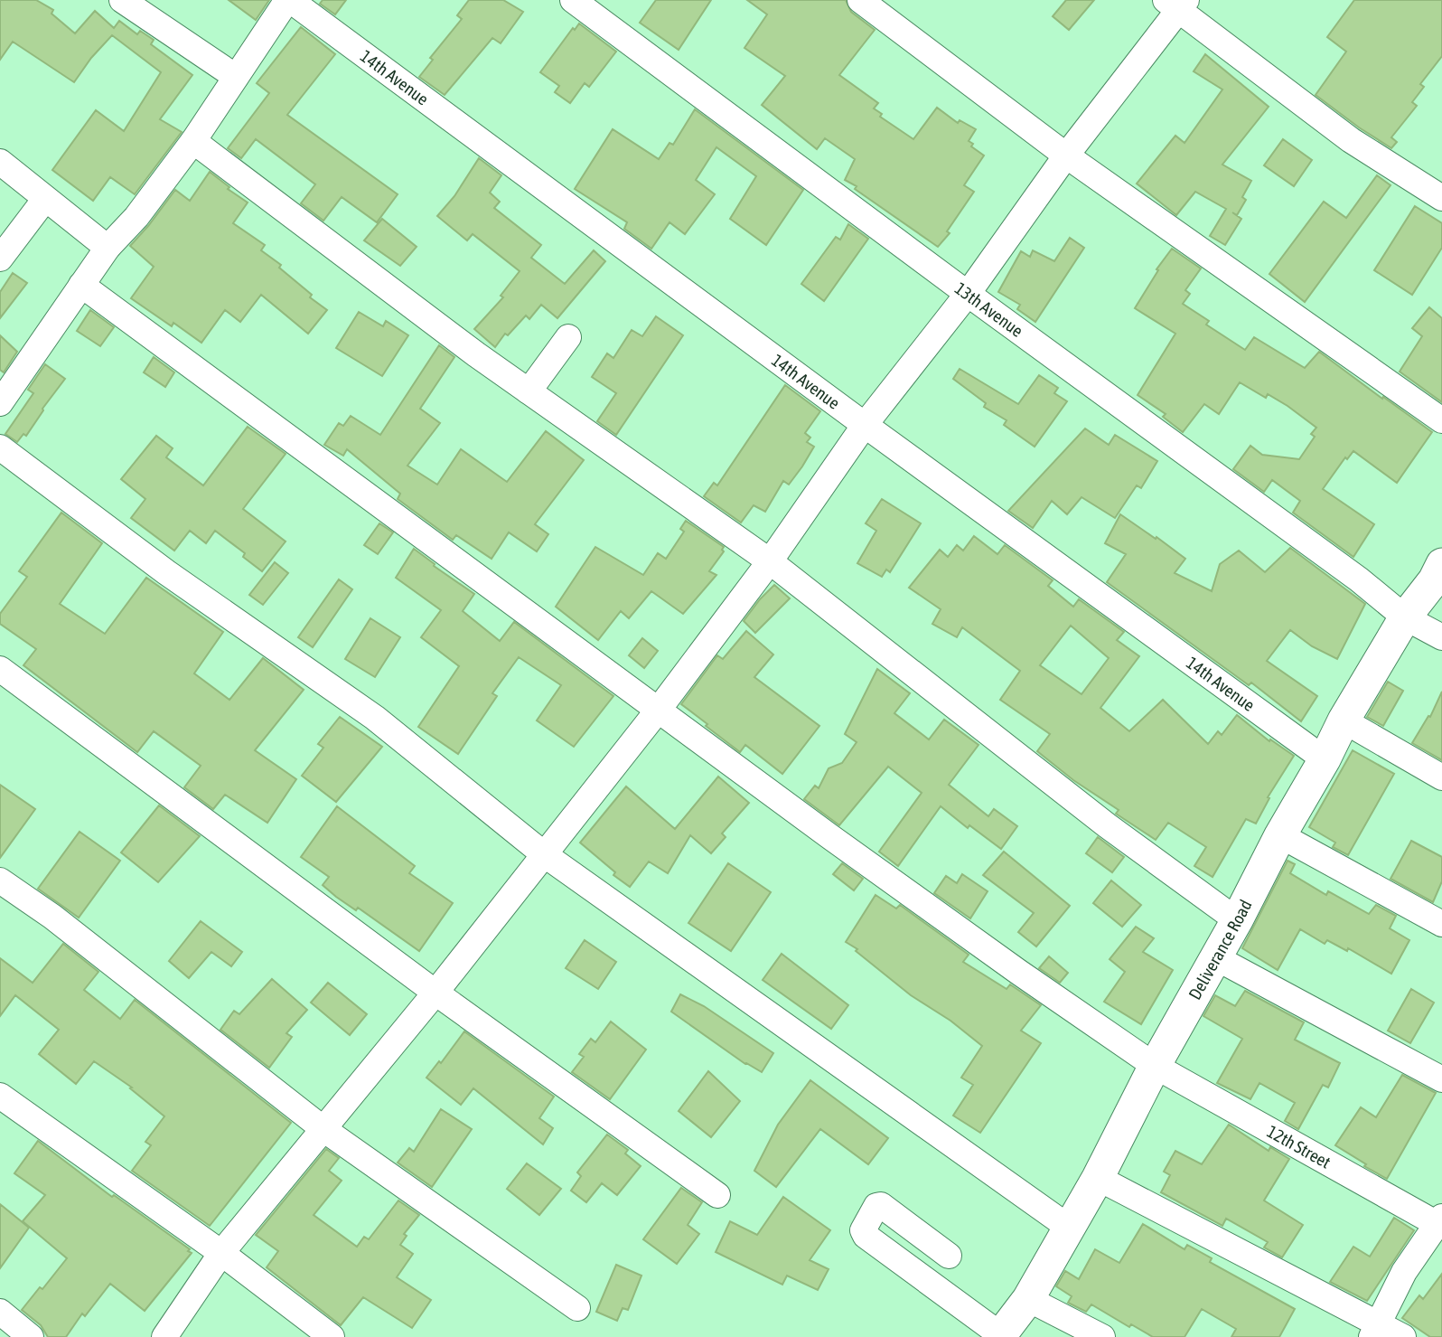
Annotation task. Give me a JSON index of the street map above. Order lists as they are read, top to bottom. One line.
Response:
{"streets":{"street":["14th Avenue","13th Avenue","Deliverance Road","12th Street"]},"crossings":[["14th Avenue","Deliverance Road"],["13th Avenue","Deliverance Road"],["Deliverance Road","12th Street"]]}
